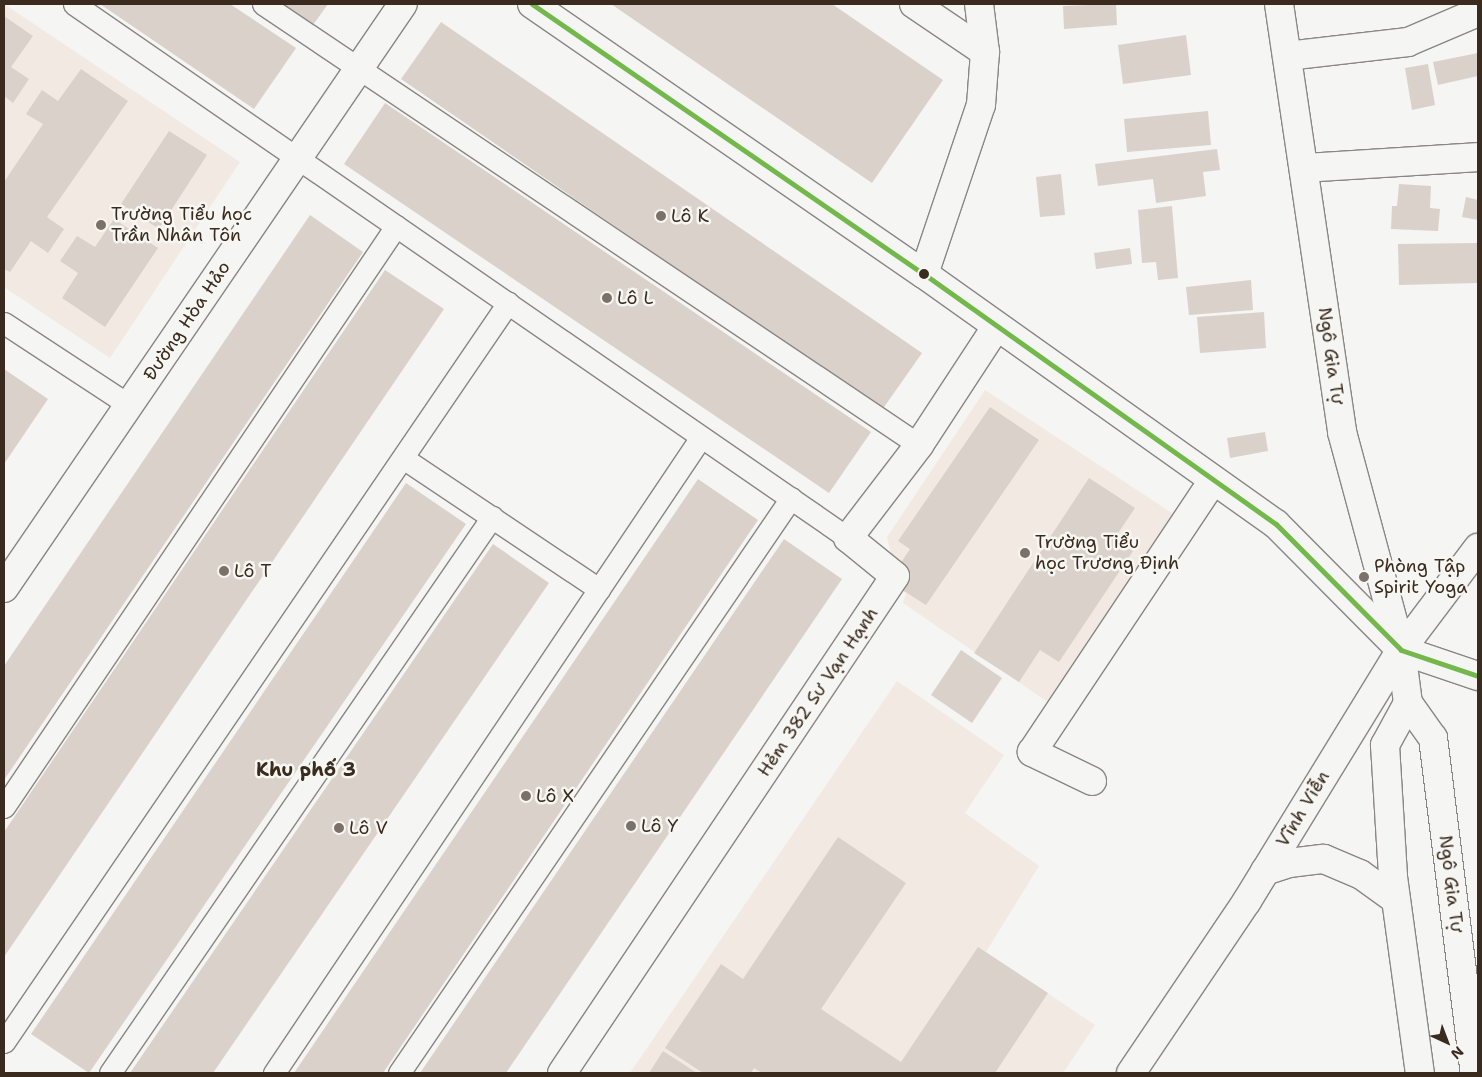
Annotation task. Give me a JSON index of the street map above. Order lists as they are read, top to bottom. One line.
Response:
{"streets":{"street":["Đường Hòa Hảo","Ngô Gia Tự","Hẻm 382 Sư Vạn Hạnh","Vĩnh Viễn"]},"crossings":[["Ngô Gia Tự","Vĩnh Viễn"]],"districts":["Khu phố 3"],"places":["Lô K","Trường Tiểu học Trần Nhân Tôn","Lô L","Trường Tiểu học Trương Định","Lô T","Phòng Tập Spirit Yoga","Lô X","Lô Y","Lô V"],"north":"bottom right"}
